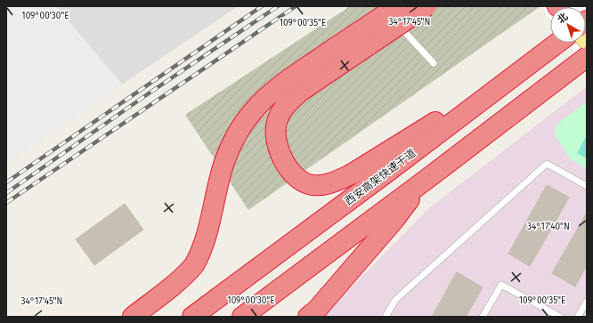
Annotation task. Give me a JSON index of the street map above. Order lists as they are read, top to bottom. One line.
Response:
{"streets":{"highway":["西安高架快速干道"]},"north":"top left","coordinates":["109°00'30\"E","34°17'45\"N","109°00'35\"E","34°17'40\"N"]}
